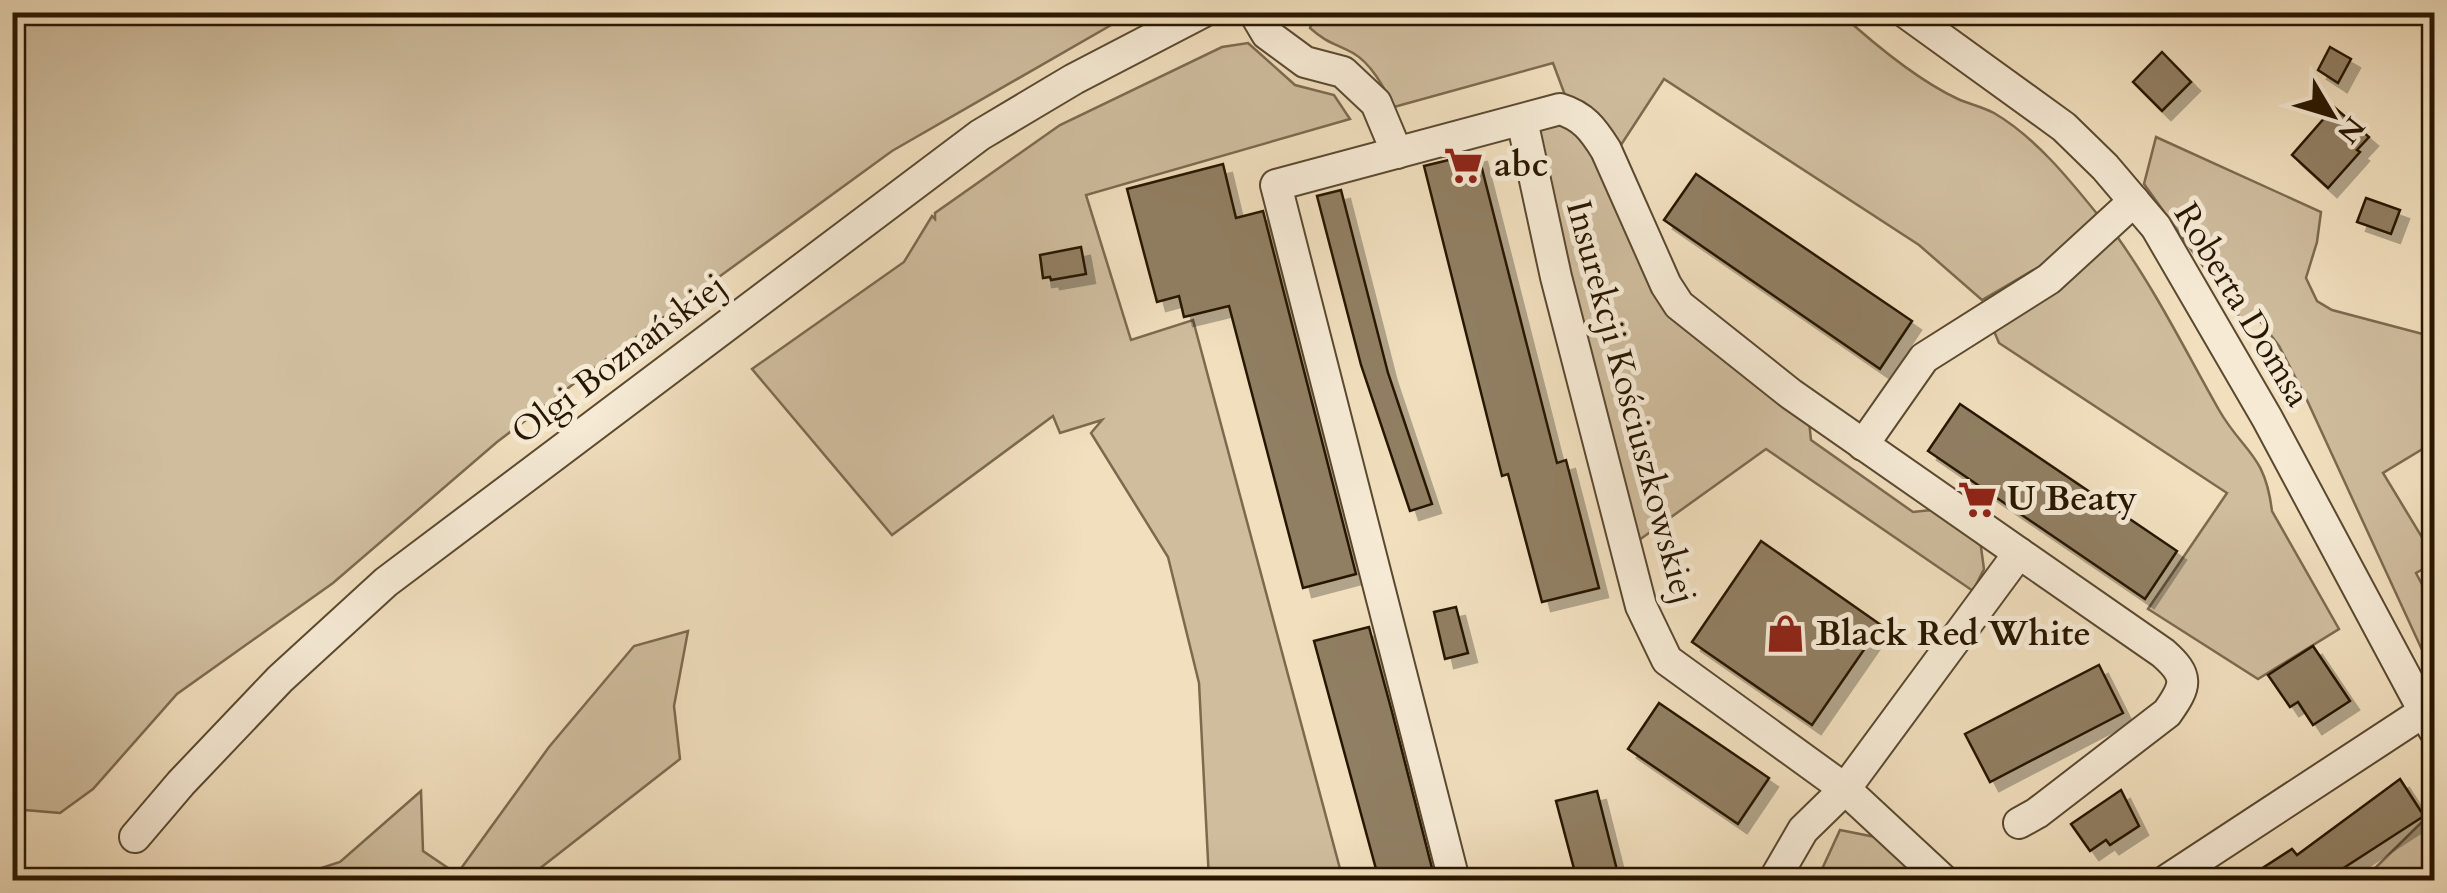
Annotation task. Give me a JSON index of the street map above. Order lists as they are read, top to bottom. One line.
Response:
{"streets":{"street":["Roberta Domsa","Olgi Boznańskiej","Insurekcji Kościuszkowskiej"]},"places":{"supermarket":["abc","U Beaty"],"shop":["Black Red White"]},"north":"bottom right"}
